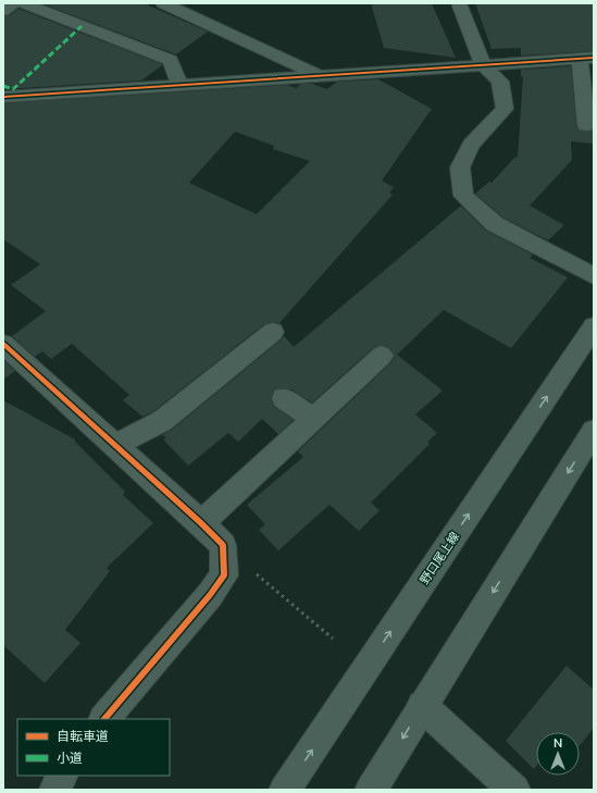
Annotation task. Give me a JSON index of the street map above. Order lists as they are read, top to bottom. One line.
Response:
{"streets":{"street":["野口尾上線"]},"legend":["自転車道","小道"],"north":"top"}
